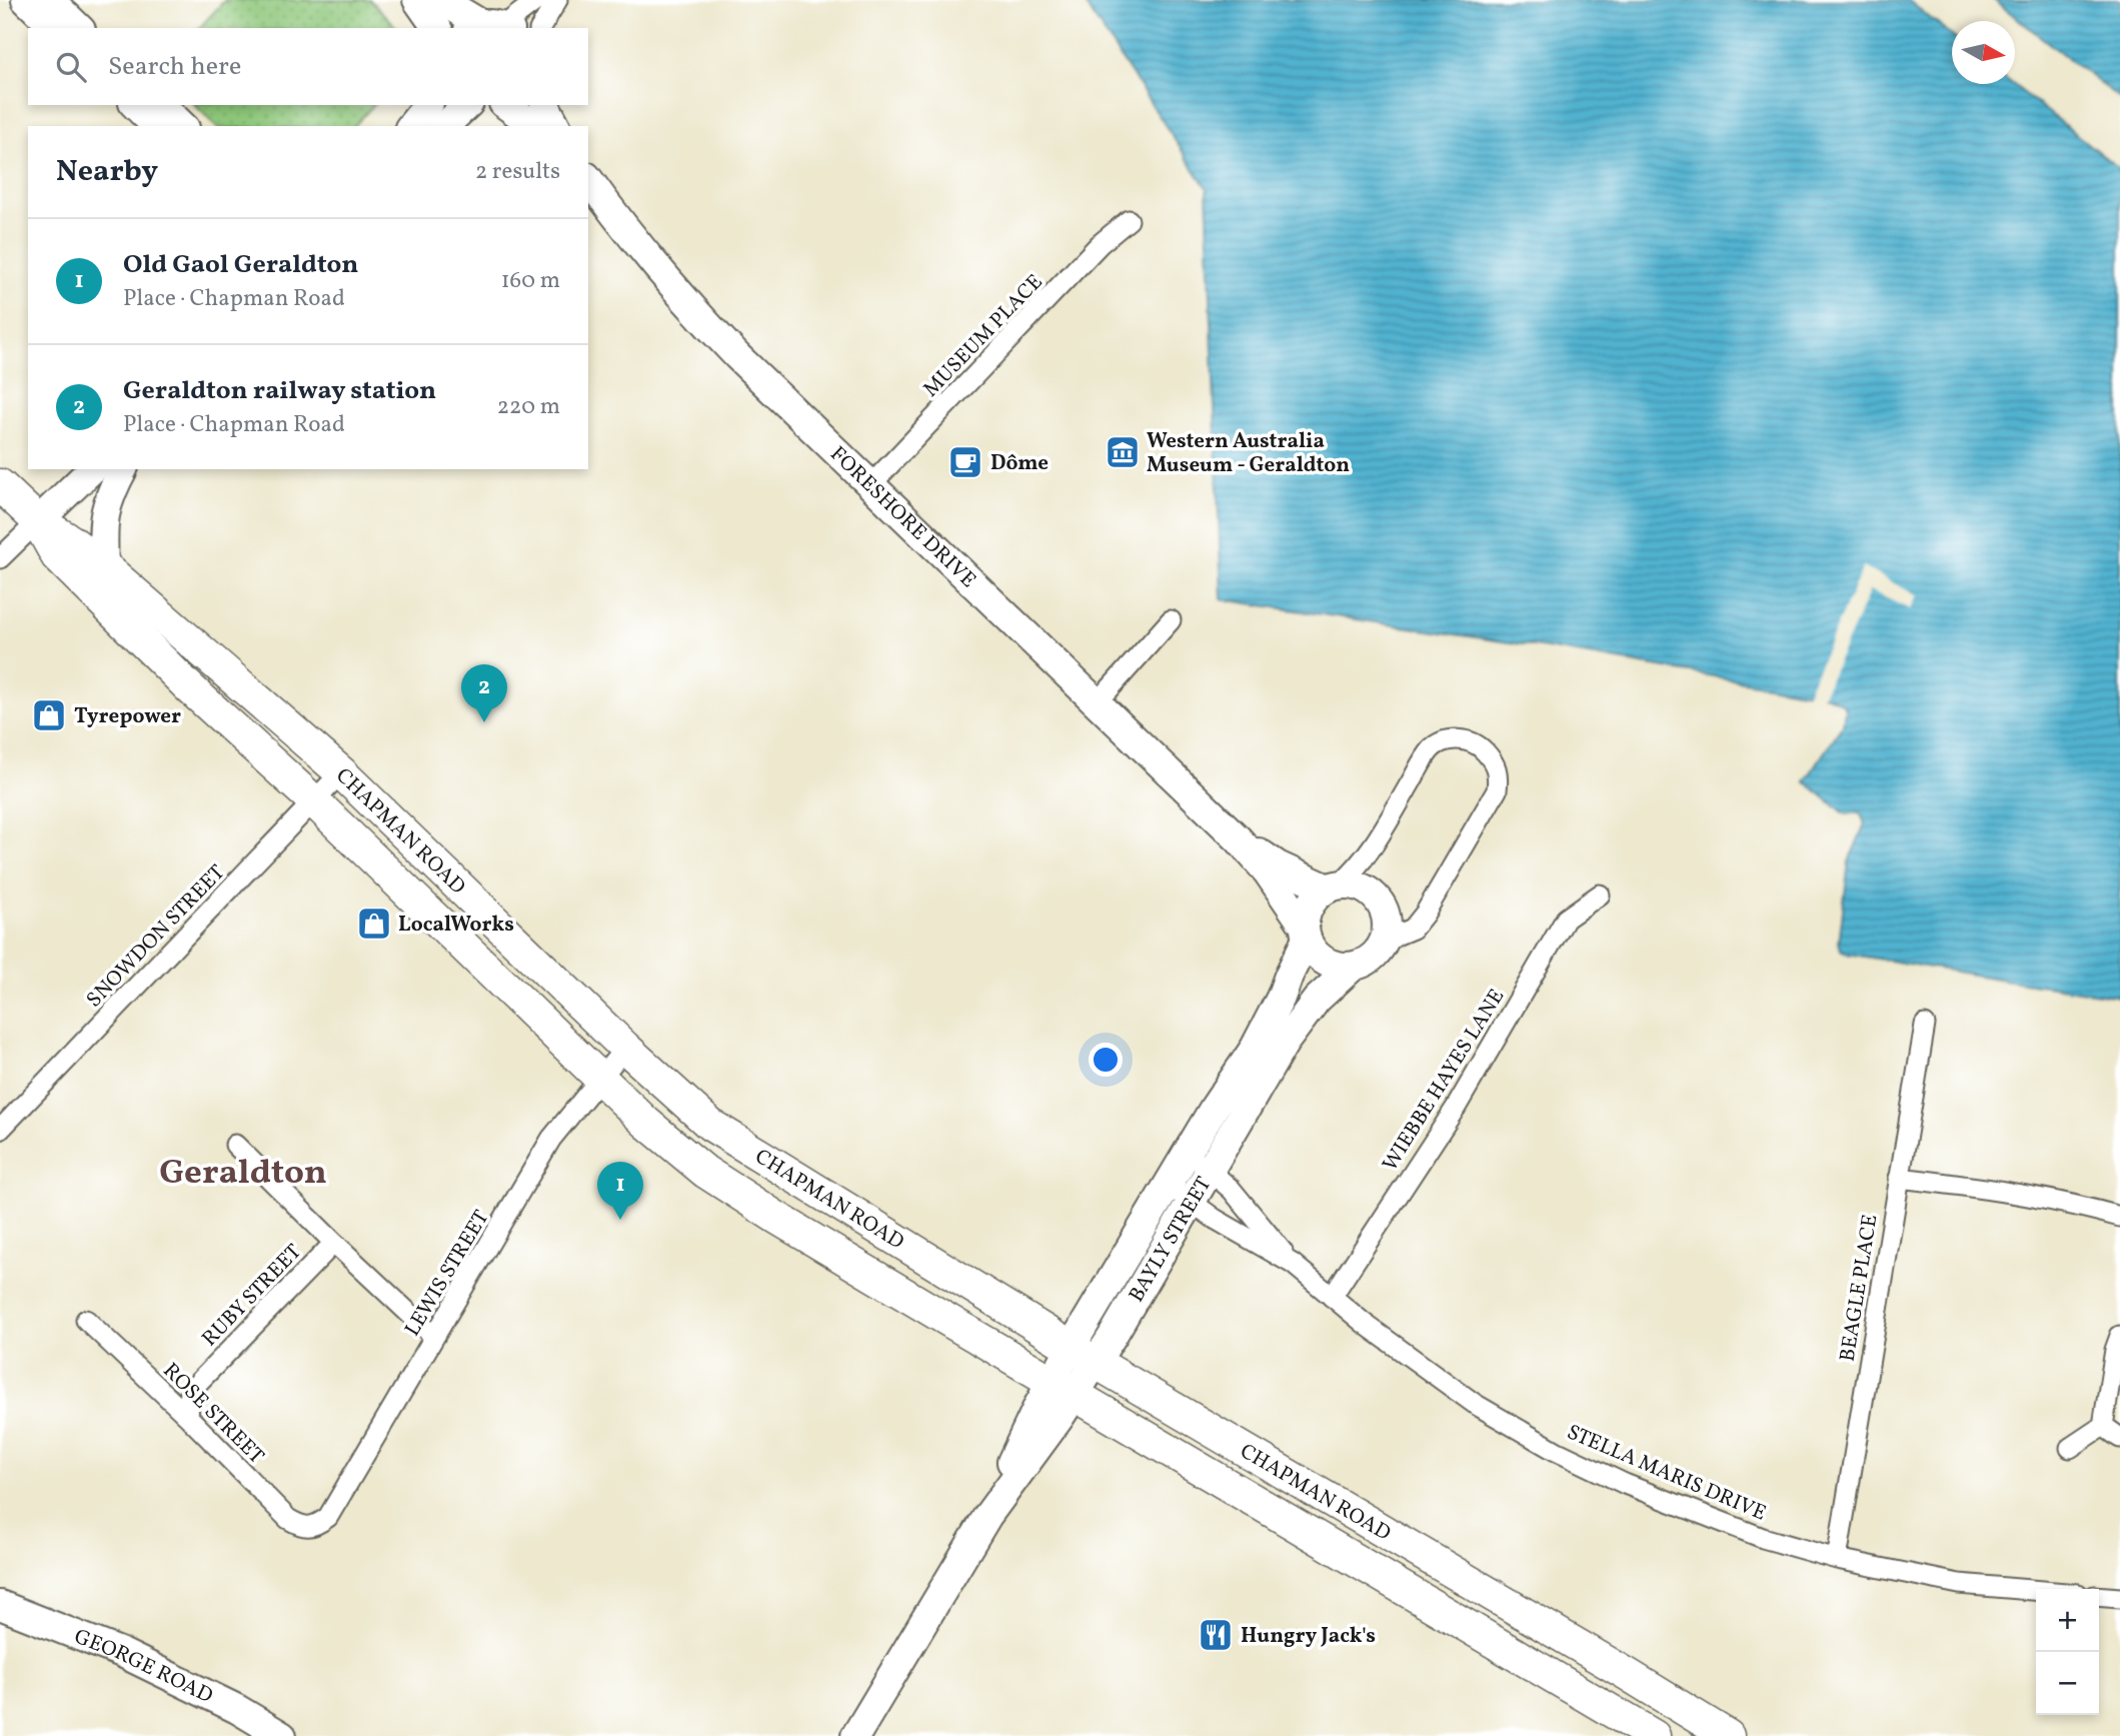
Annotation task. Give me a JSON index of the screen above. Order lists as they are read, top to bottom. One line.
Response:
{"streets":{"main road":["CHAPMAN ROAD"],"street":["MUSEUM PLACE","FORESHORE DRIVE","SNOWDON STREET","WIEBBE HAYES LANE","BAYLY STREET","LEWIS STREET","BEAGLE PLACE","RUBY STREET","ROSE STREET","STELLA MARIS DRIVE","GEORGE ROAD"]},"crossings":[["MUSEUM PLACE","FORESHORE DRIVE"],["FORESHORE DRIVE","BAYLY STREET"],["CHAPMAN ROAD","SNOWDON STREET"],["CHAPMAN ROAD","BAYLY STREET"],["CHAPMAN ROAD","LEWIS STREET"],["WIEBBE HAYES LANE","STELLA MARIS DRIVE"],["BAYLY STREET","STELLA MARIS DRIVE"],["LEWIS STREET","ROSE STREET"],["BEAGLE PLACE","STELLA MARIS DRIVE"],["RUBY STREET","ROSE STREET"]],"districts":["Geraldton"],"places":{"museum":["Western Australia Museum - Geraldton"],"cafe":["Dôme"],"shop":["Tyrepower","LocalWorks"],"restaurant":["Hungry Jack's"]},"north":"right","page":{"search":"Search here","heading":["Nearby","2 results"],"list":[{"mark":"1","name":"Old Gaol Geraldton","note":"Place · Chapman Road","value":"160 m"},{"mark":"2","name":"Geraldton railway station","note":"Place · Chapman Road","value":"220 m"}],"pins":["2","1"],"map_buttons":["+","−"]}}
